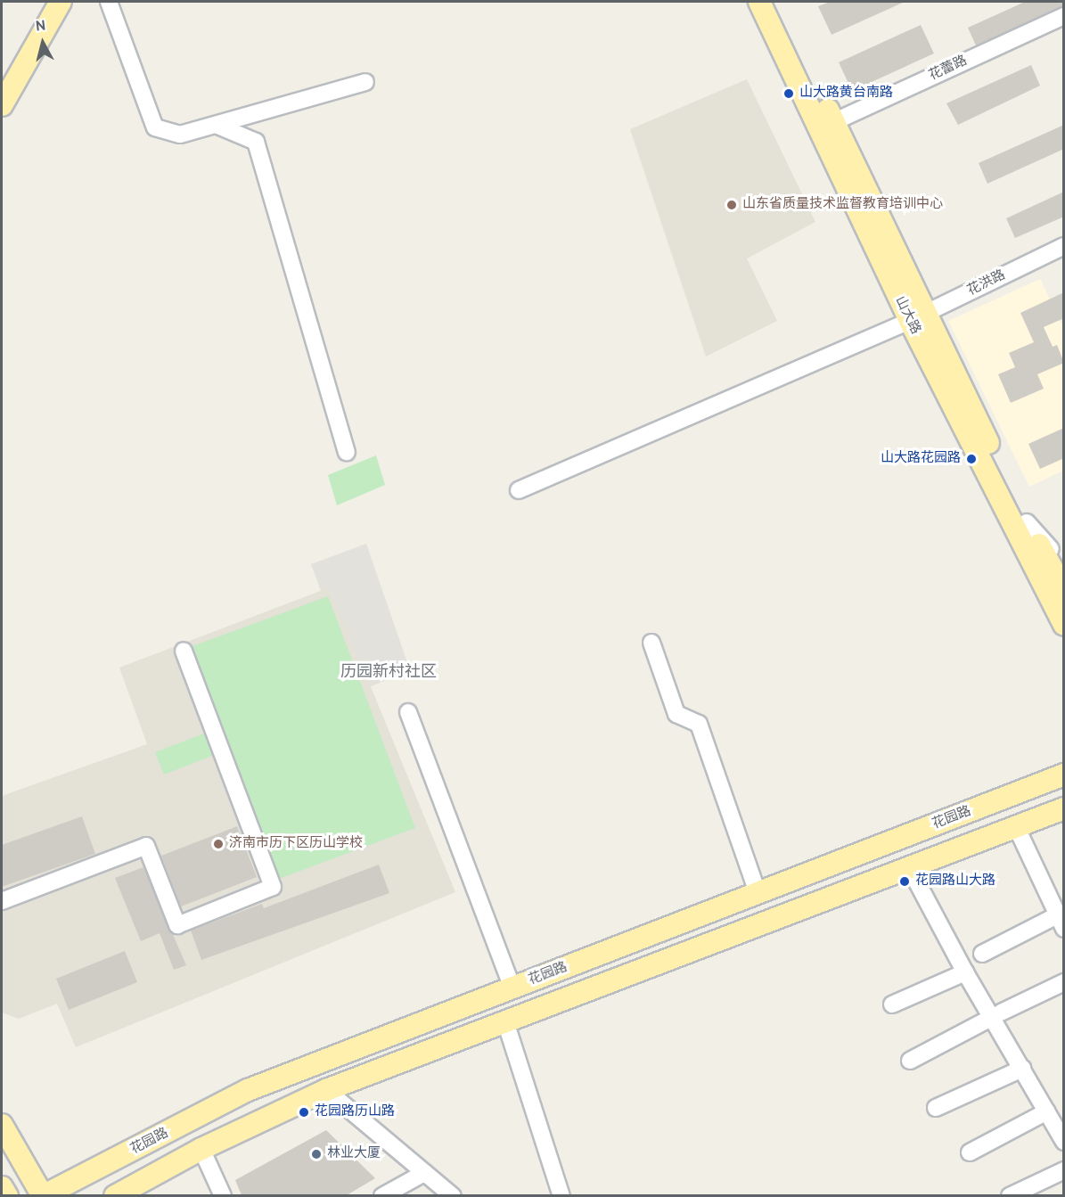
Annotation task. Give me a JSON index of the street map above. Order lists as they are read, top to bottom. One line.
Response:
{"streets":{"main road":["山大路","花园路"],"street":["花蕾路","花洪路"]},"crossings":[["花蕾路","山大路"],["花洪路","山大路"]],"districts":["历园新村社区"],"places":["山大路黄台南路","山东省质量技术监督教育培训中心","山大路花园路","济南市历下区历山学校","花园路山大路","花园路历山路","林业大厦"],"north":"top"}
